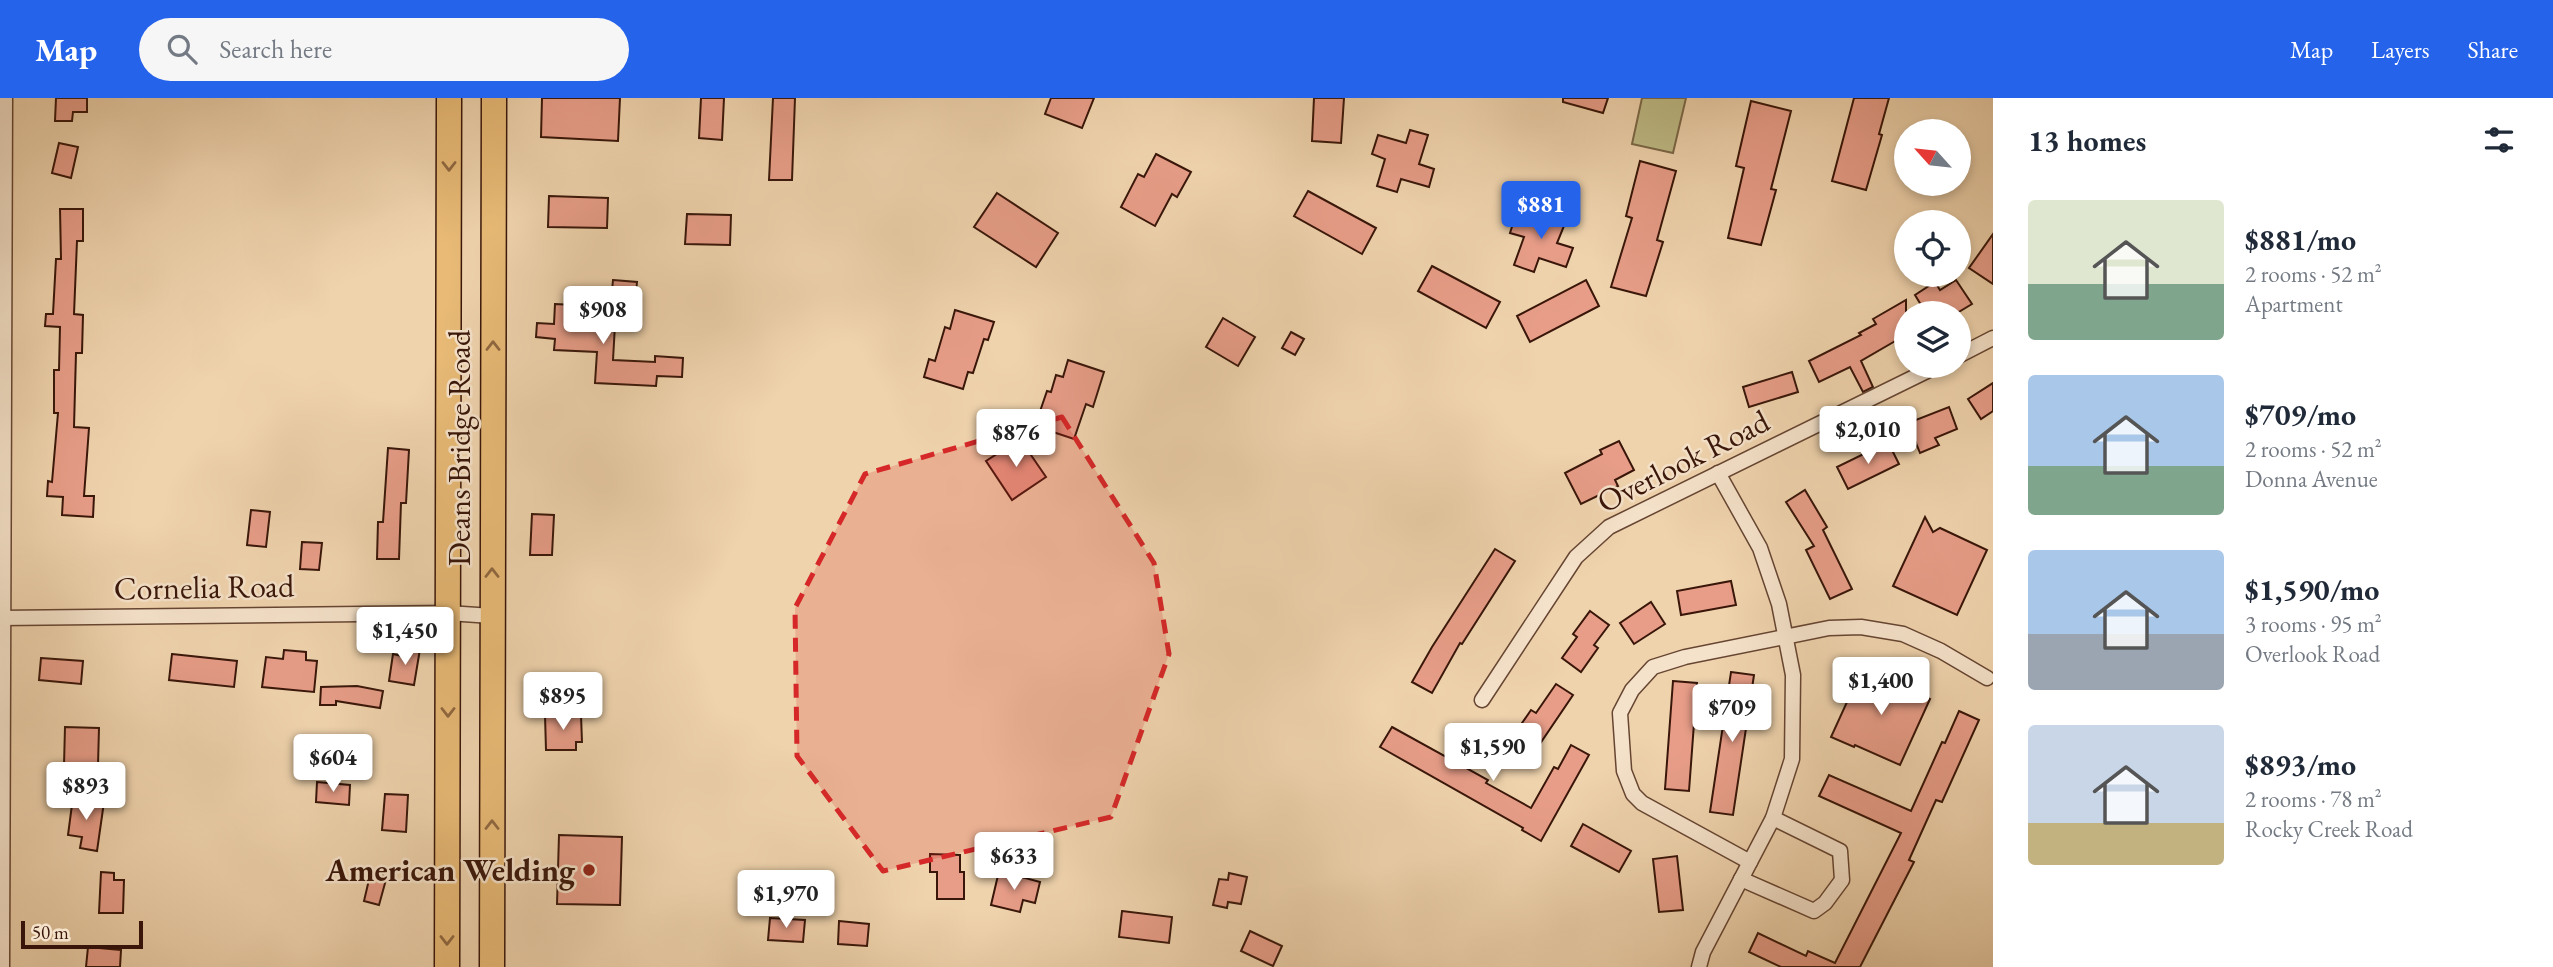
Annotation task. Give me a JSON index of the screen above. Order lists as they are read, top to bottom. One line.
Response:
{"streets":{"highway":["Deans Bridge Road"],"street":["Overlook Road","Cornelia Road"]},"crossings":[["Deans Bridge Road","Cornelia Road"]],"places":["American Welding"],"scale_bar":"50 m","north":"top left","page":{"header":"Map","search":"Search here","nav":["Map","Layers","Share"],"heading":"13 homes","price":["$881","$908","$2,010","$876","$1,450","$1,400","$895","$709","$1,590","$604","$893","$633","$1,970"],"list":[{"name":"$881/mo","note":"2 rooms · 52 m² · Apartment"},{"name":"$709/mo","note":"2 rooms · 52 m² · Donna Avenue"},{"name":"$1,590/mo","note":"3 rooms · 95 m² · Overlook Road"},{"name":"$893/mo","note":"2 rooms · 78 m² · Rocky Creek Road"}],"scale":"50 m"}}
